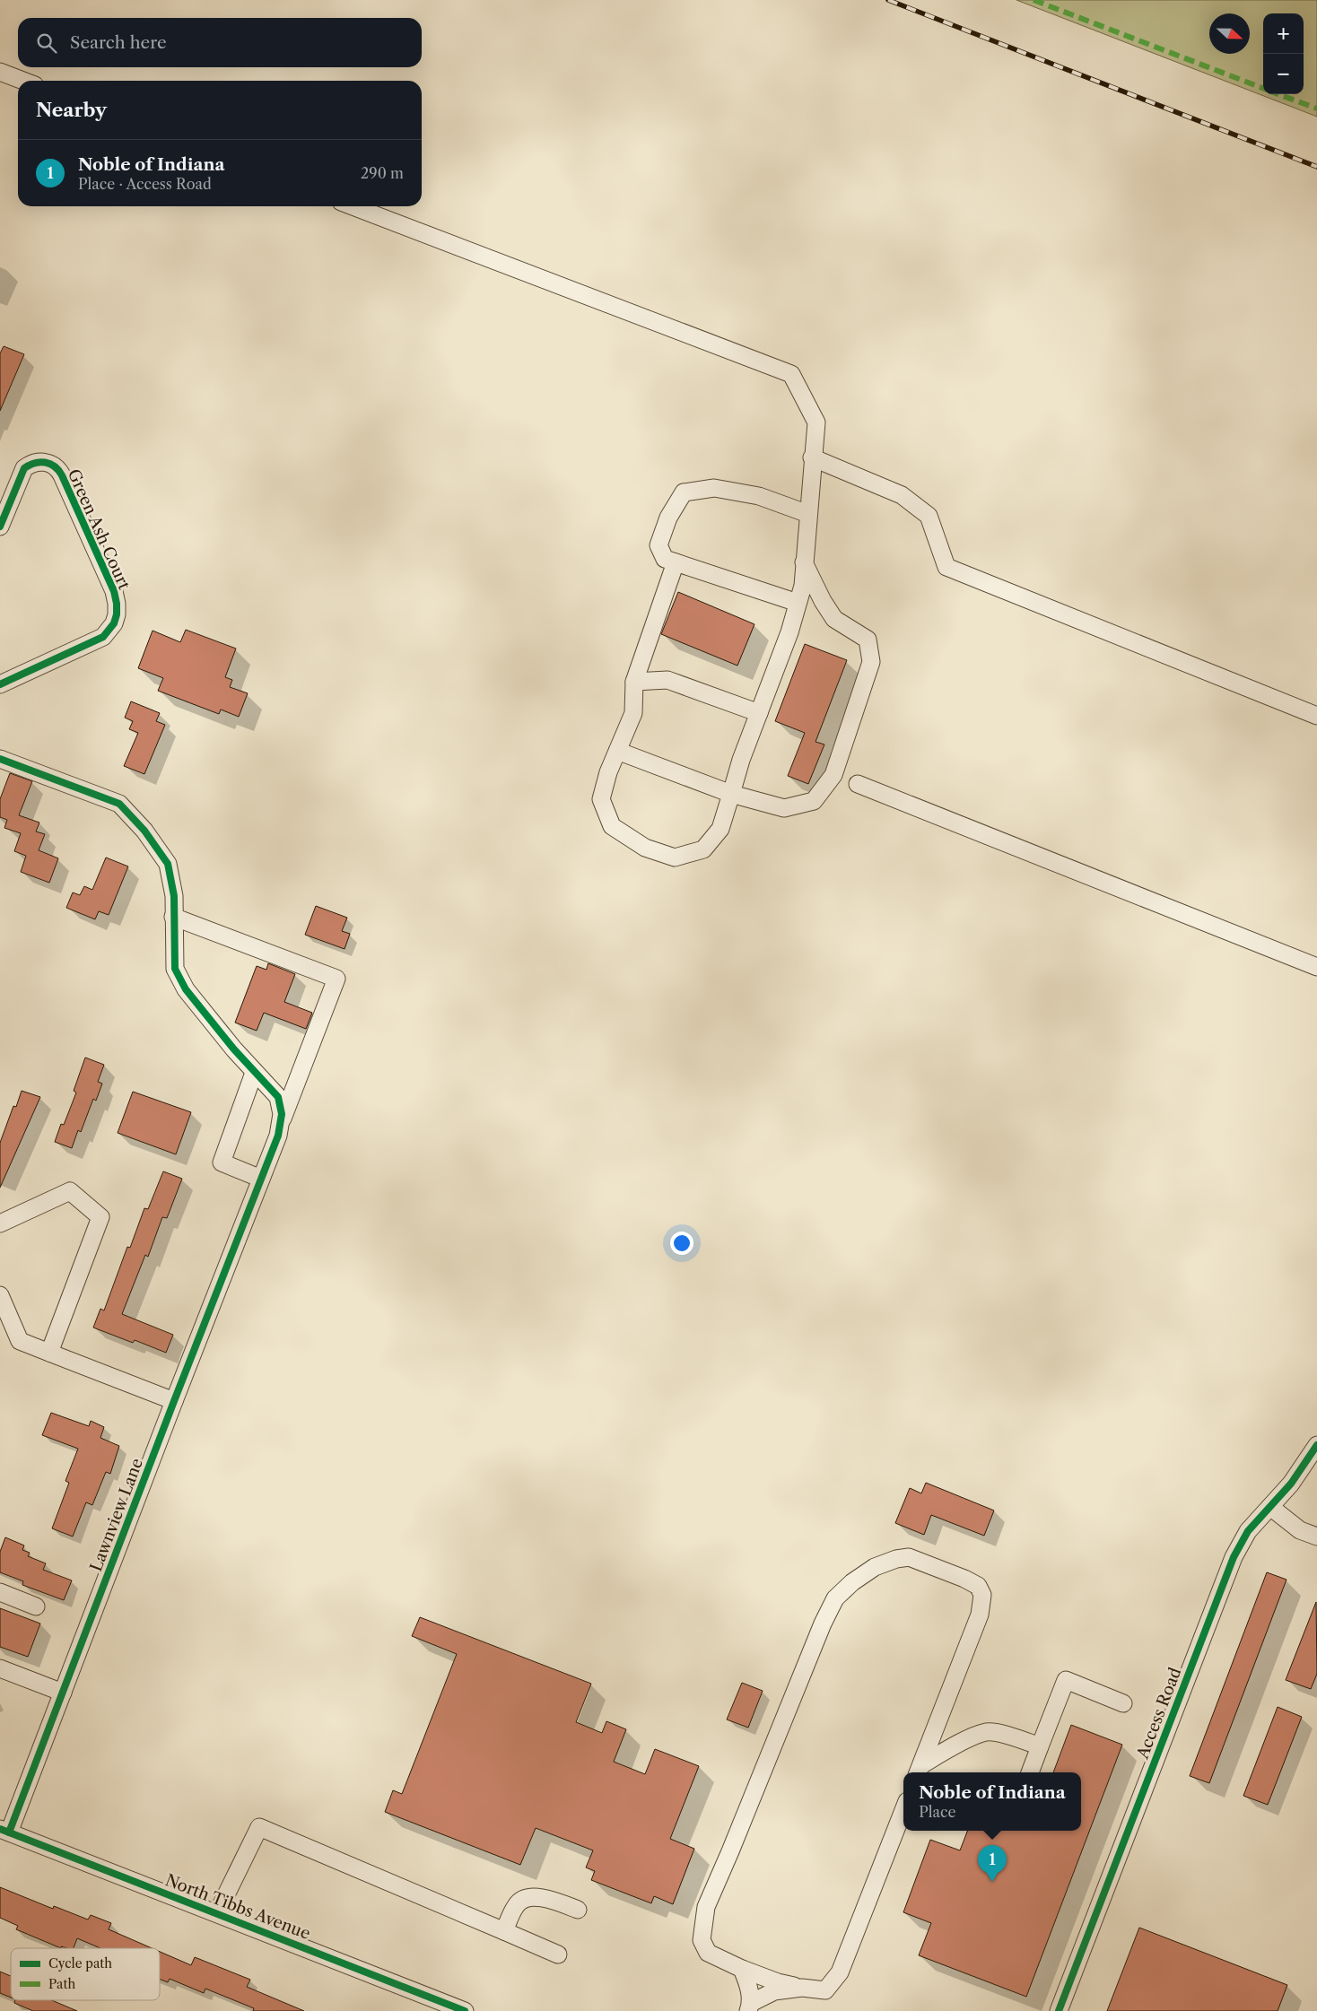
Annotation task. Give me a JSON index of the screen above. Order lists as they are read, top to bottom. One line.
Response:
{"streets":{"street":["Green Ash Court","Lawnview Lane","Access Road","North Tibbs Avenue"]},"crossings":[["Lawnview Lane","North Tibbs Avenue"]],"legend":["Cycle path","Path"],"north":"right","page":{"map_buttons":["+","−"],"search":"Search here","heading":"Nearby","list":[{"mark":"1","name":"Noble of Indiana","note":"Place · Access Road","value":"290 m"}],"popup":["Noble of Indiana","Place"],"pins":"1"}}
